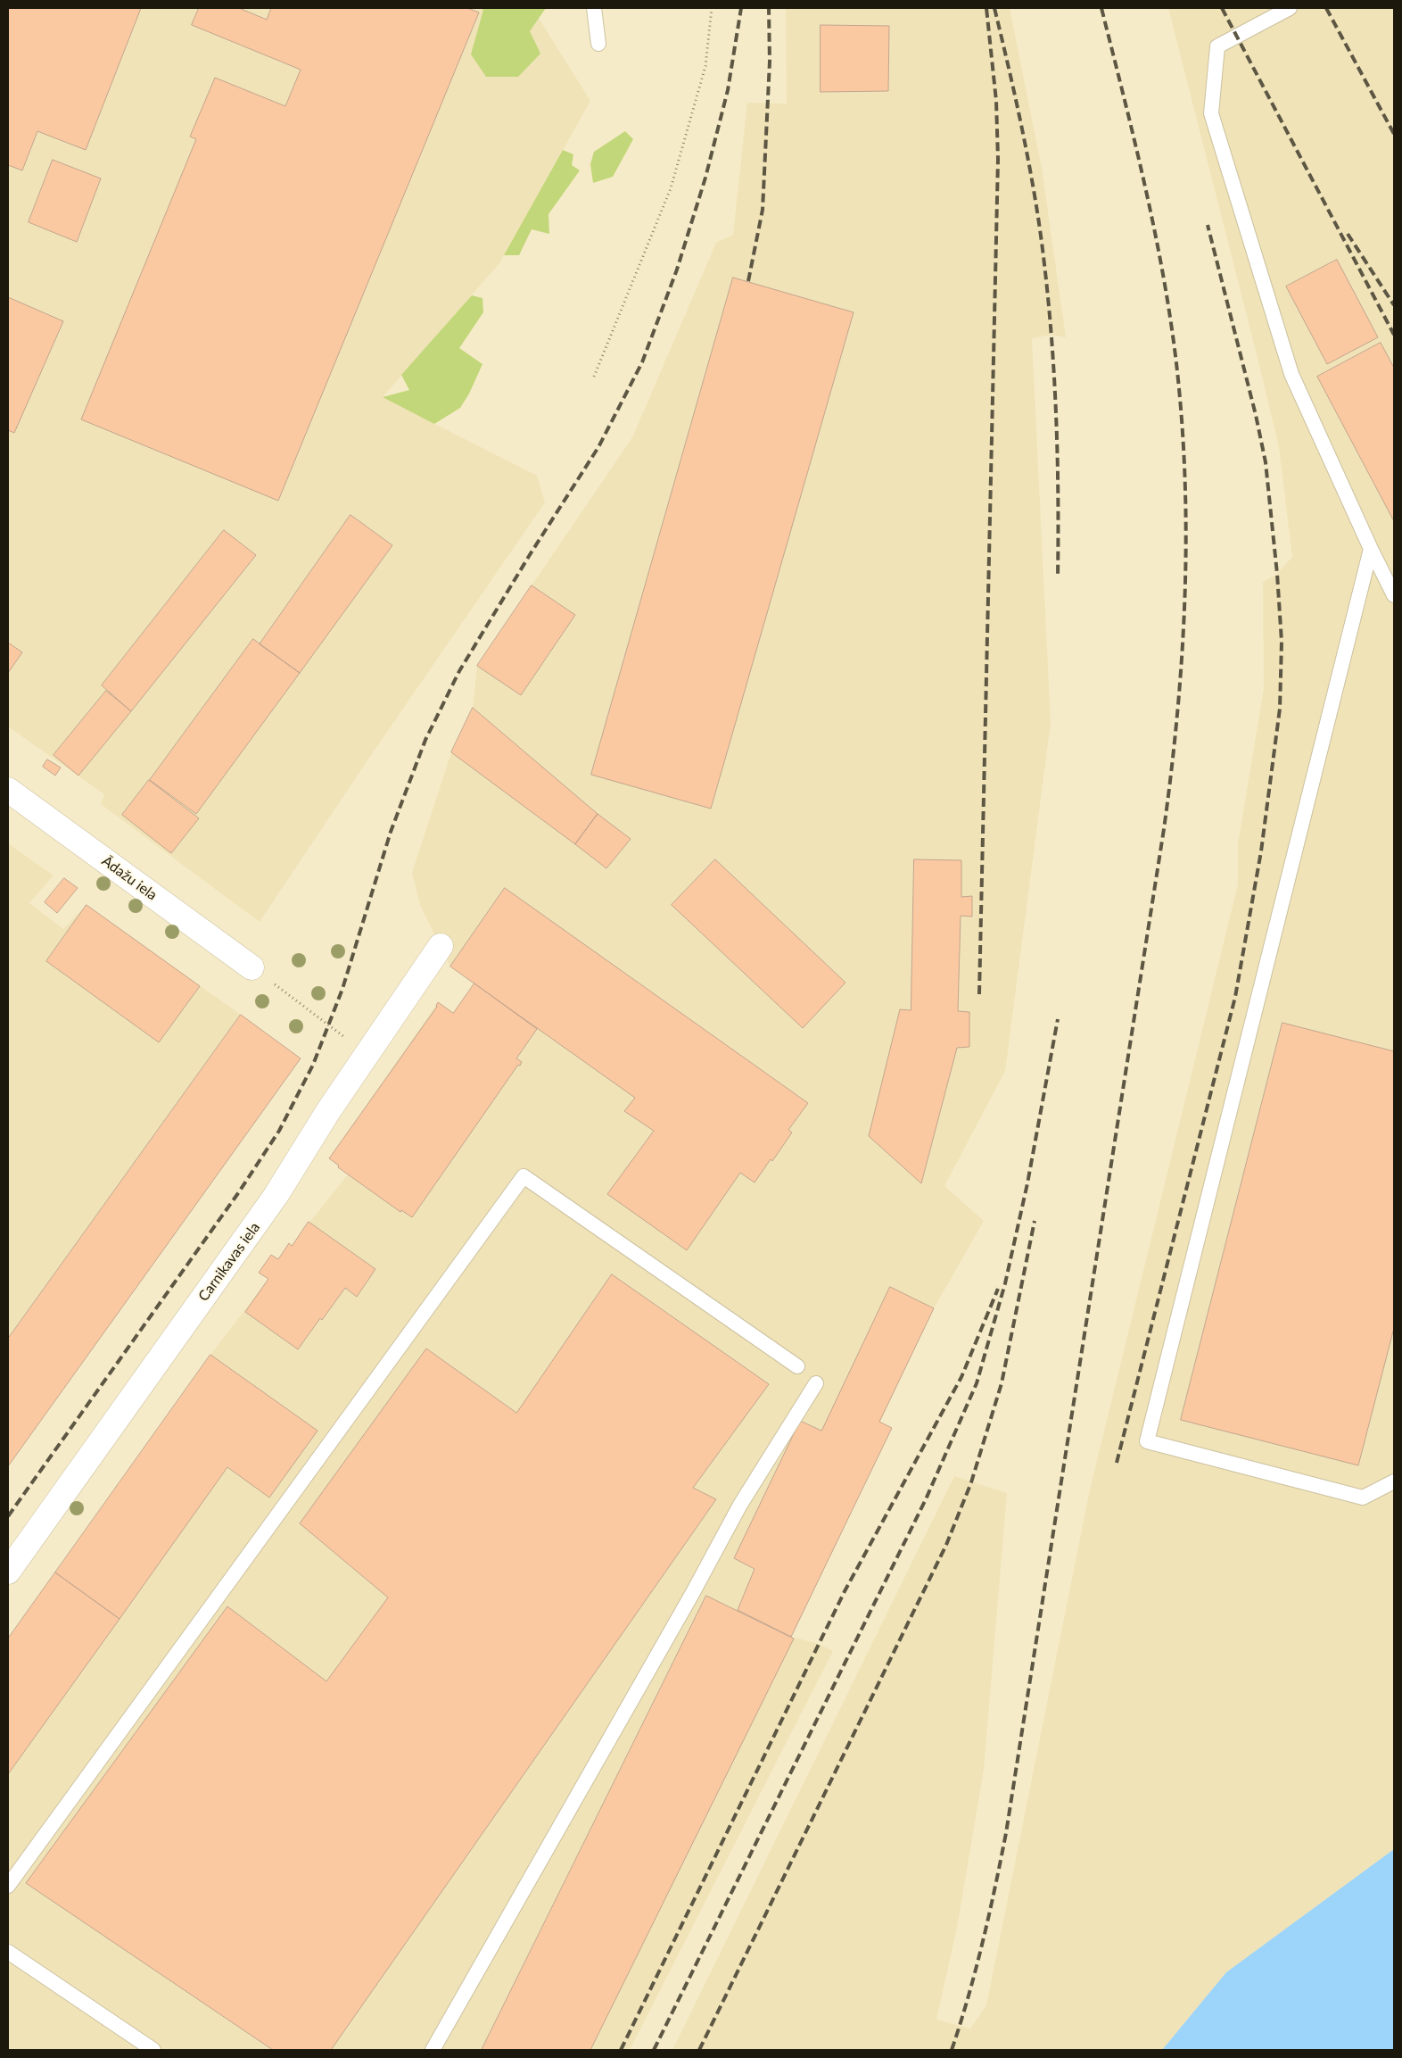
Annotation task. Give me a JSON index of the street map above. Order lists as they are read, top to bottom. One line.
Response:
{"streets":{"street":["Ādažu iela","Carnikavas iela"]}}
